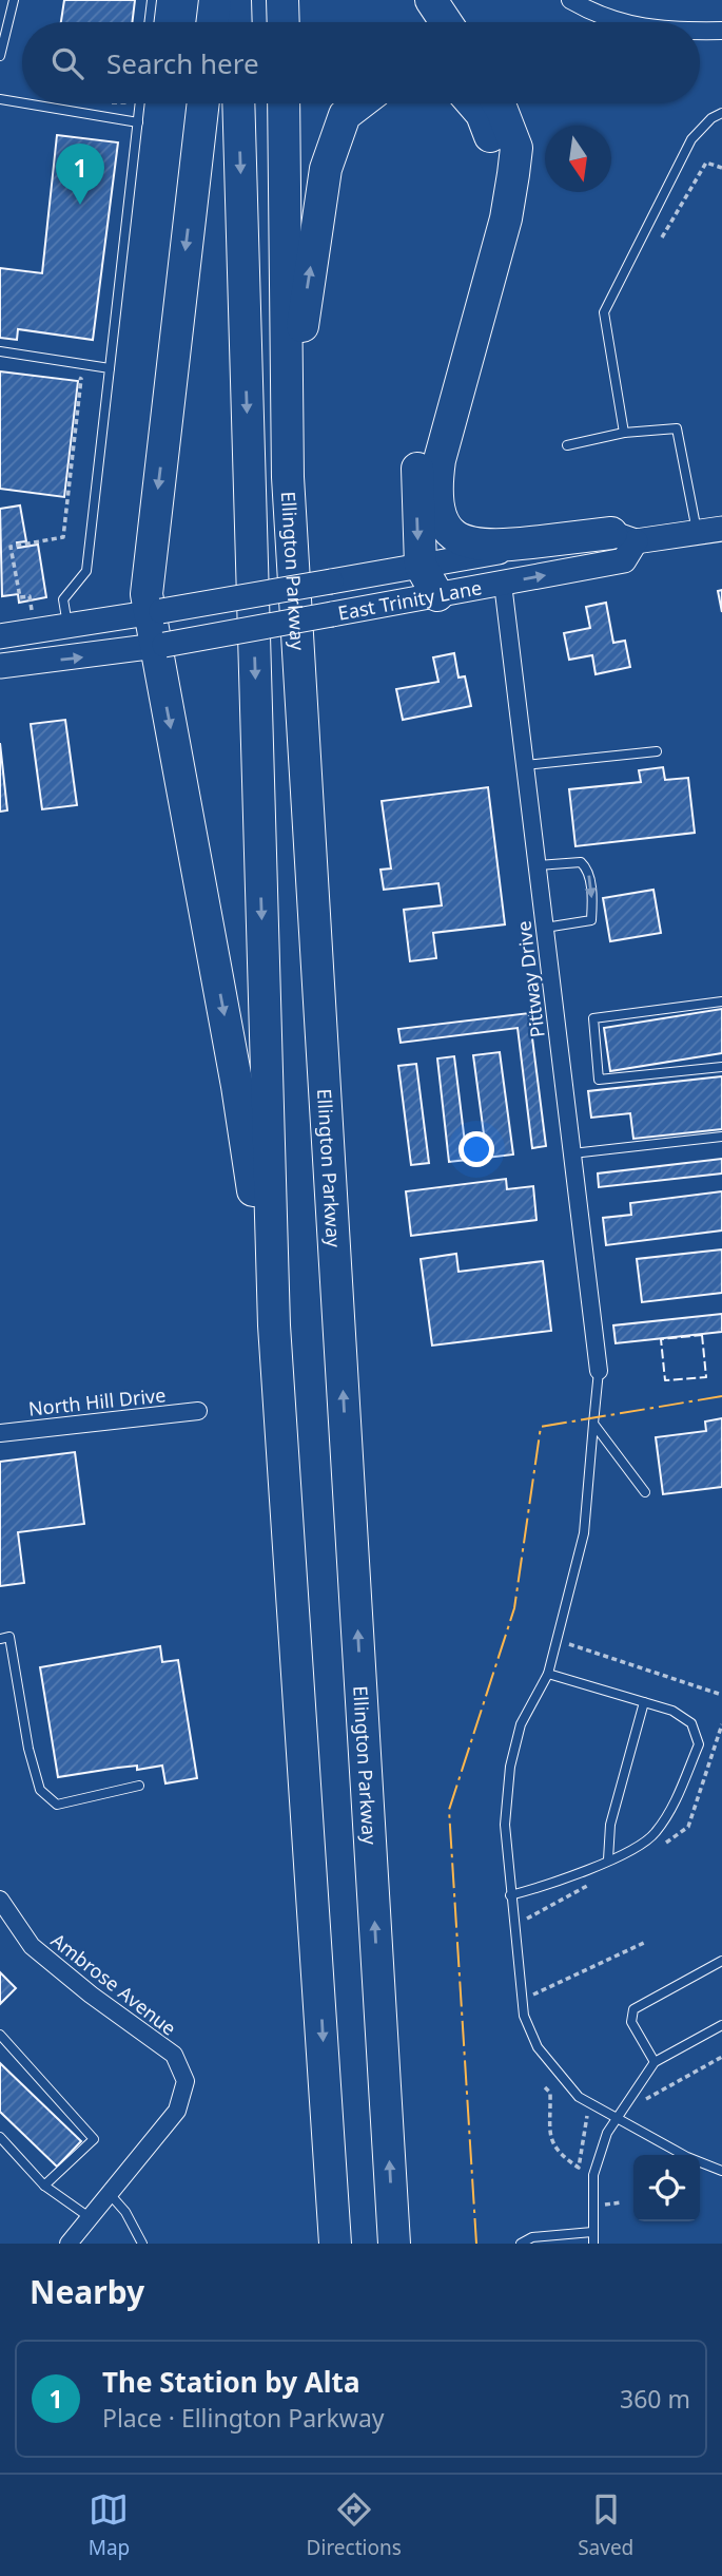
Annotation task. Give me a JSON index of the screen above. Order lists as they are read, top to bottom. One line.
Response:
{"streets":{"highway":["Ellington Parkway"],"main road":["East Trinity Lane"],"street":["Pittway Drive","North Hill Drive","Ambrose Avenue"]},"crossings":[["East Trinity Lane","Pittway Drive"]],"north":"bottom","page":{"search":"Search here","pins":"1","heading":"Nearby","list":[{"mark":"1","name":"The Station by Alta","note":"Place · Ellington Parkway","value":"360 m"}],"nav":["Map","Directions","Saved"]}}
